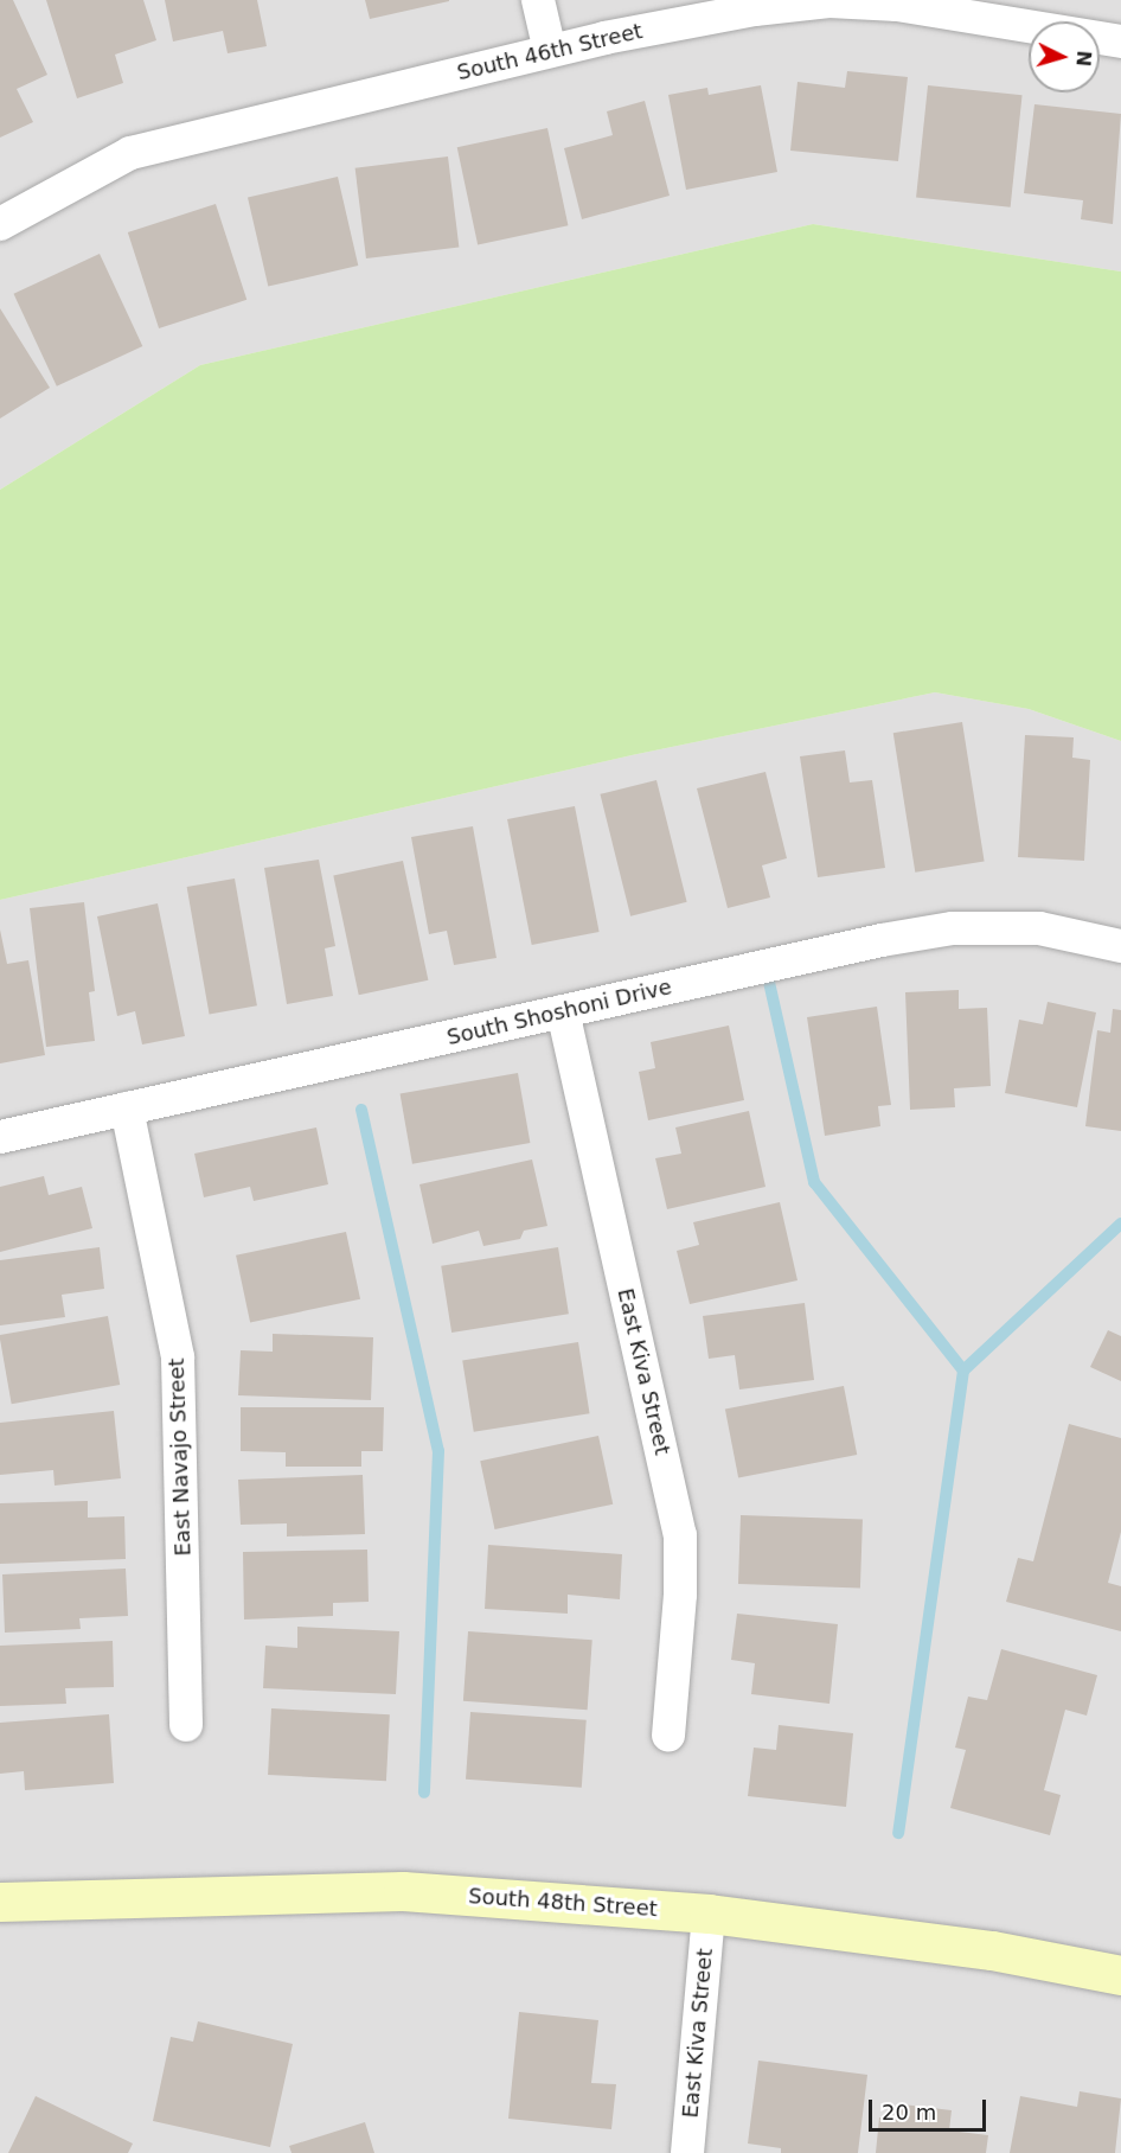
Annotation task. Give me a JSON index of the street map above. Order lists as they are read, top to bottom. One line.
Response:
{"streets":{"main road":["South 48th Street"],"street":["South 46th Street","South Shoshoni Drive","East Kiva Street","East Navajo Street"]},"crossings":[["South Shoshoni Drive","East Kiva Street"],["South Shoshoni Drive","East Navajo Street"],["East Kiva Street","South 48th Street"]],"scale_bar":"20 m","north":"right"}
